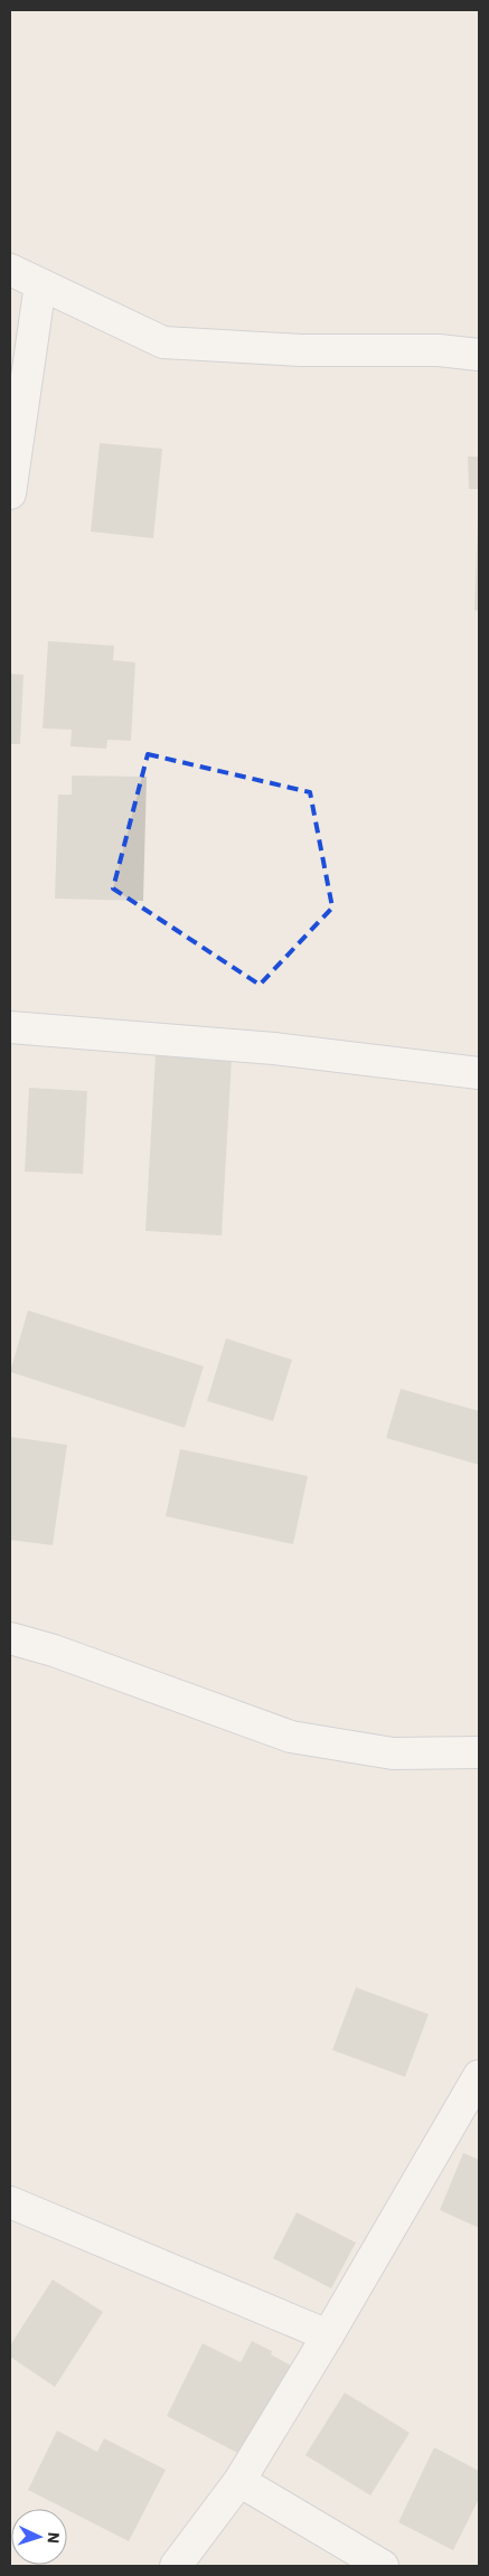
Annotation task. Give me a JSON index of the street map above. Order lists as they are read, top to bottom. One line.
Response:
{"north":"right"}
